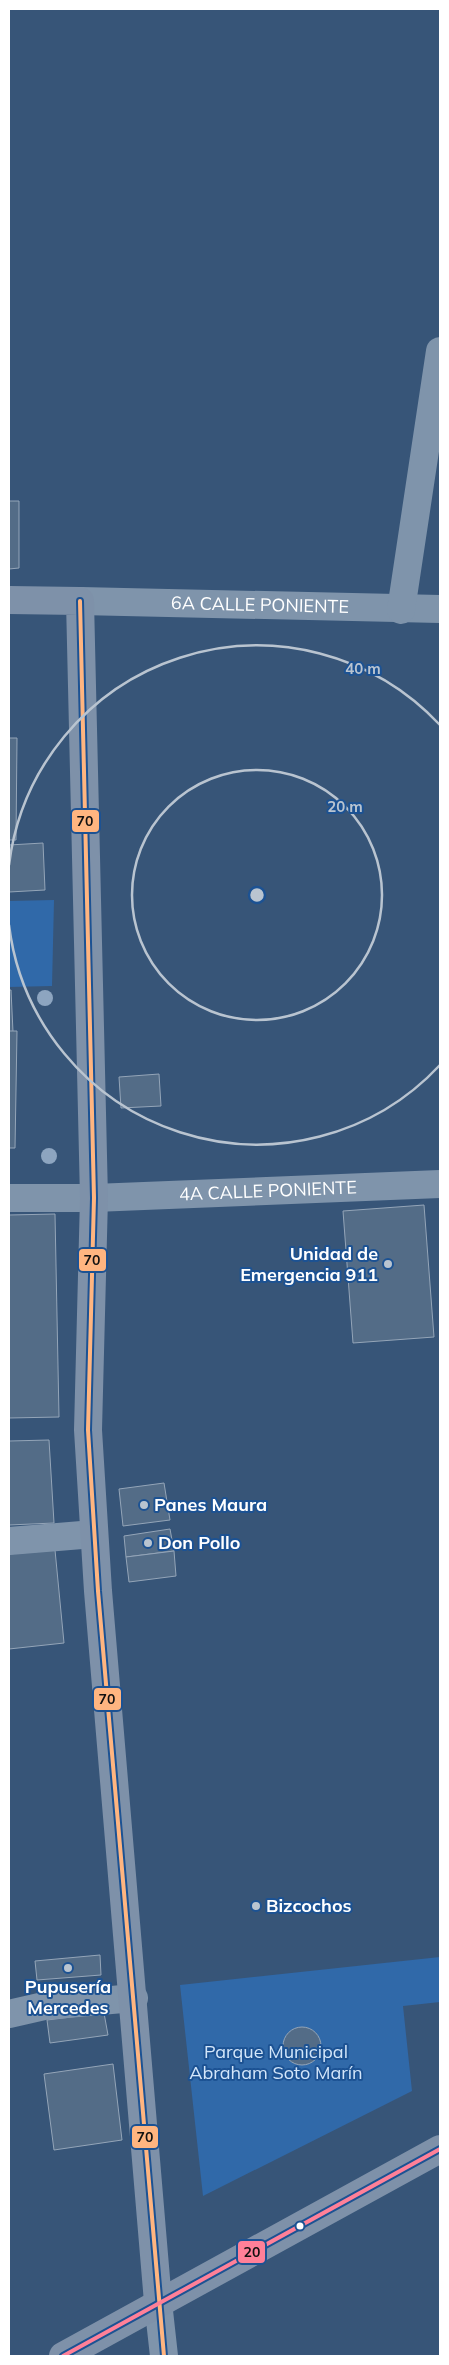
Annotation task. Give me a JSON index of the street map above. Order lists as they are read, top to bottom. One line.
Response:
{"streets":{"street":["6A CALLE PONIENTE","4A CALLE PONIENTE"]},"parks":["Parque Municipal Abraham Soto Marín"],"places":["Unidad de Emergencia 911","Panes Maura","Don Pollo","Bizcochos","Pupusería Mercedes"],"lines":["transit line 70","transit line 20"],"rings":["40 m","20 m"]}
